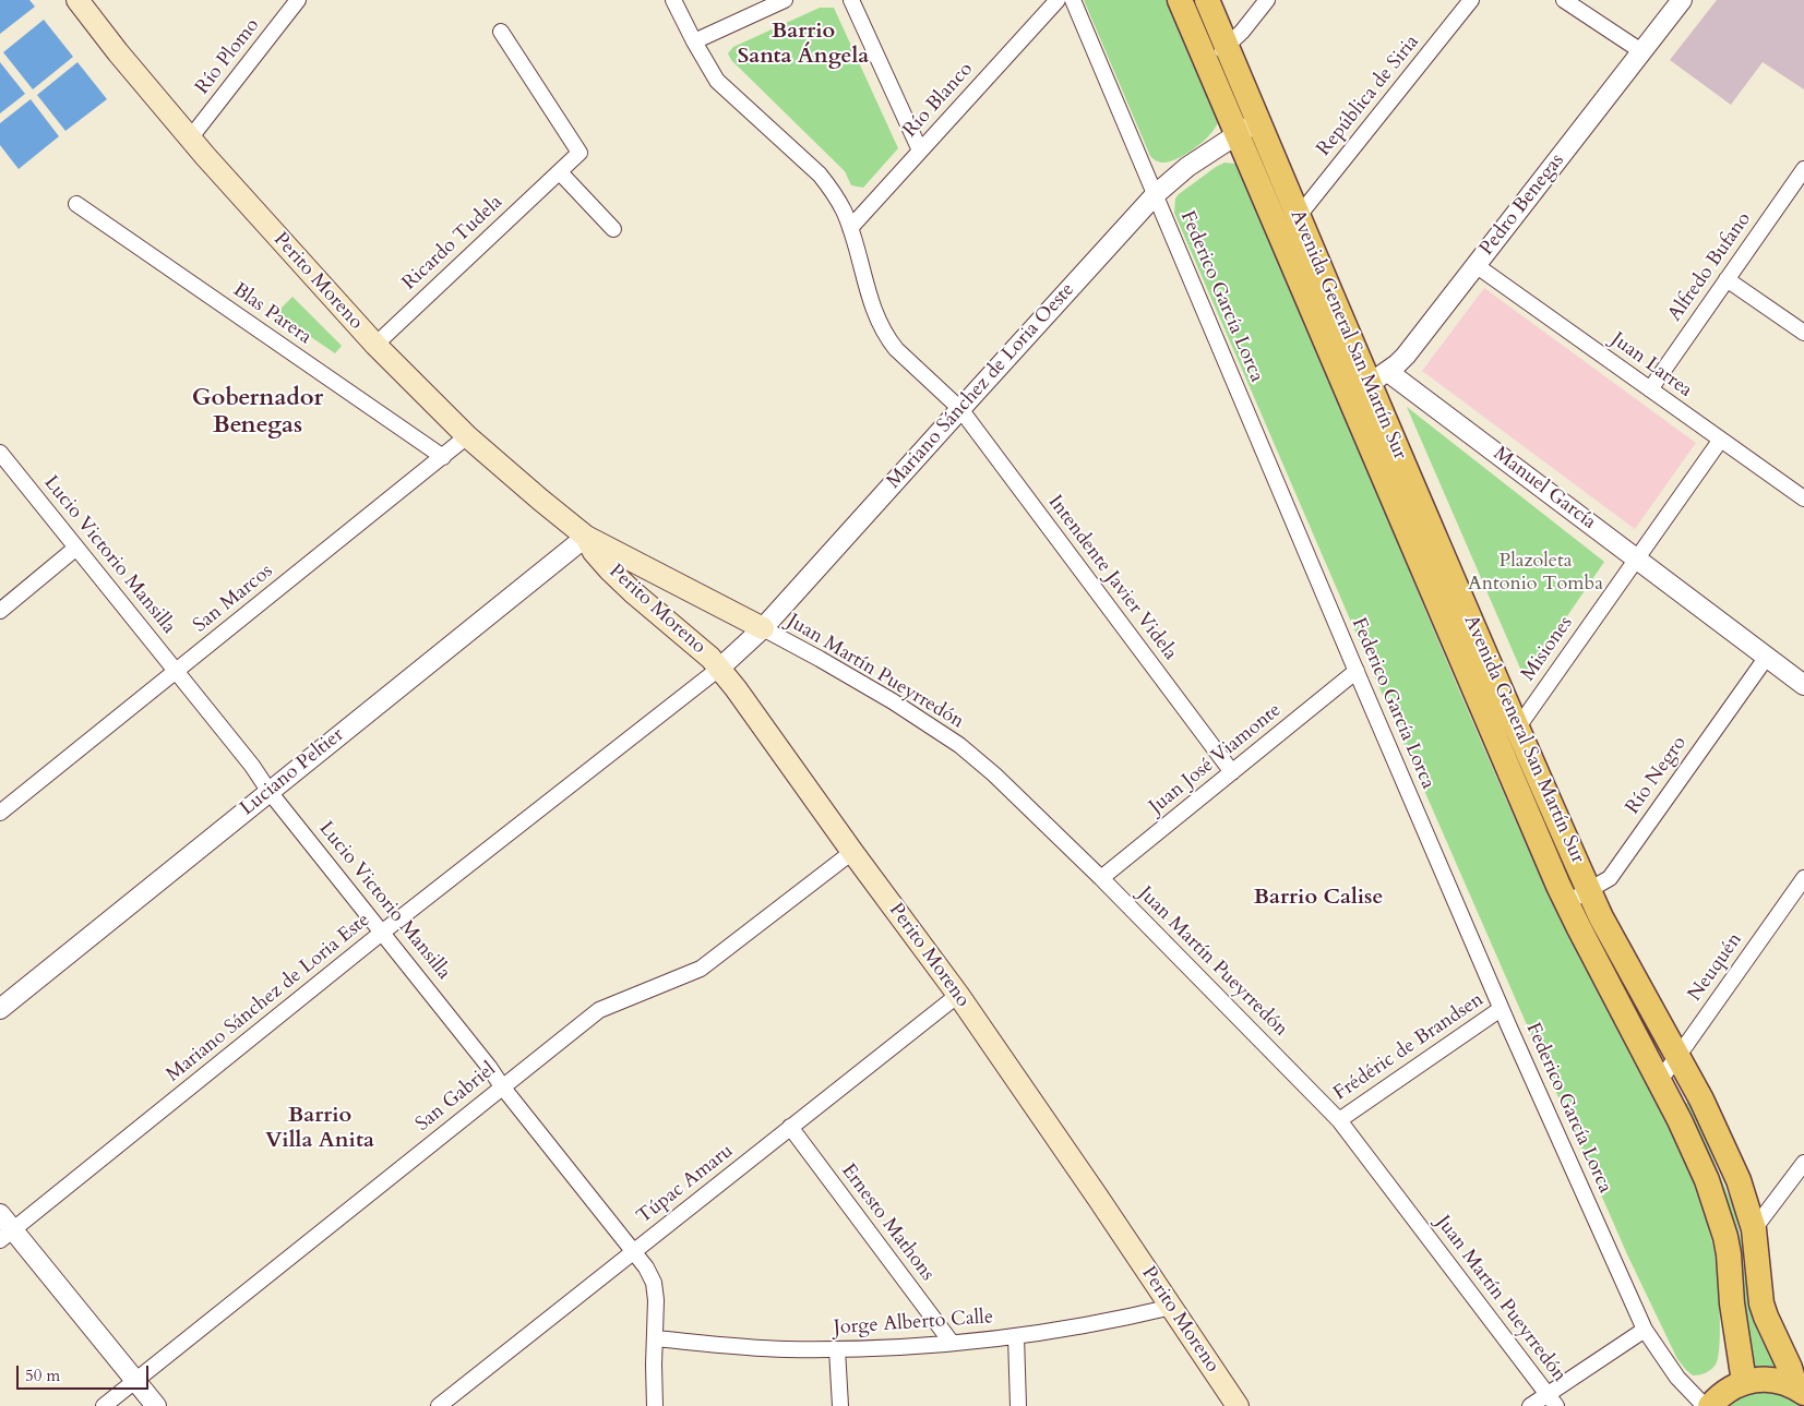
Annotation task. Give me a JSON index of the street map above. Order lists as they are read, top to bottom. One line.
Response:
{"streets":{"main road":["Perito Moreno","Avenida General San Martín Sur"],"street":["Río Plomo","República de Siria","Río Blanco","Pedro Benegas","Ricardo Tudela","Alfredo Bufano","Federico García Lorca","Blas Parera","Juan Larrea","Mariano Sánchez de Loria Oeste","Manuel García","Lucio Victorio Mansilla","Intendente Javier Videla","San Marcos","Misiones","Juan Martín Pueyrredón","Juan José Viamonte","Luciano Peltier","Río Negro","Neuquén","Mariano Sánchez de Loria Este","Frédéric de Brandsen","San Gabriel","Túpac Amaru","Ernesto Mathons","Jorge Alberto Calle"]},"crossings":[["Río Plomo","Perito Moreno"],["República de Siria","Avenida General San Martín Sur"],["Río Blanco","Intendente Javier Videla"],["Pedro Benegas","Avenida General San Martín Sur"],["Pedro Benegas","Juan Larrea"],["Pedro Benegas","Manuel García"],["Ricardo Tudela","Perito Moreno"],["Alfredo Bufano","Juan Larrea"],["Perito Moreno","Mariano Sánchez de Loria Oeste"],["Perito Moreno","San Marcos"],["Perito Moreno","Juan Martín Pueyrredón"],["Perito Moreno","Luciano Peltier"],["Perito Moreno","Mariano Sánchez de Loria Este"],["Perito Moreno","San Gabriel"],["Perito Moreno","Túpac Amaru"],["Perito Moreno","Jorge Alberto Calle"],["Federico García Lorca","Mariano Sánchez de Loria Oeste"],["Federico García Lorca","Juan José Viamonte"],["Federico García Lorca","Frédéric de Brandsen"],["Blas Parera","San Marcos"],["Avenida General San Martín Sur","Mariano Sánchez de Loria Oeste"],["Avenida General San Martín Sur","Manuel García"],["Avenida General San Martín Sur","Misiones"],["Avenida General San Martín Sur","Río Negro"],["Avenida General San Martín Sur","Neuquén"],["Juan Larrea","Misiones"],["Mariano Sánchez de Loria Oeste","Intendente Javier Videla"],["Mariano Sánchez de Loria Oeste","Juan Martín Pueyrredón"],["Mariano Sánchez de Loria Oeste","Mariano Sánchez de Loria Este"],["Manuel García","Misiones"],["Manuel García","Río Negro"],["Lucio Victorio Mansilla","San Marcos"],["Lucio Victorio Mansilla","Luciano Peltier"],["Lucio Victorio Mansilla","Mariano Sánchez de Loria Este"],["Lucio Victorio Mansilla","San Gabriel"],["Lucio Victorio Mansilla","Túpac Amaru"],["Lucio Victorio Mansilla","Jorge Alberto Calle"],["Intendente Javier Videla","Juan José Viamonte"],["Juan Martín Pueyrredón","Juan José Viamonte"],["Juan Martín Pueyrredón","Frédéric de Brandsen"],["Túpac Amaru","Ernesto Mathons"],["Ernesto Mathons","Jorge Alberto Calle"]],"districts":["Barrio Santa Ángela","Gobernador Benegas","Barrio Calise","Barrio Villa Anita"],"parks":["Plazoleta Antonio Tomba"],"scale_bar":"50 m"}
